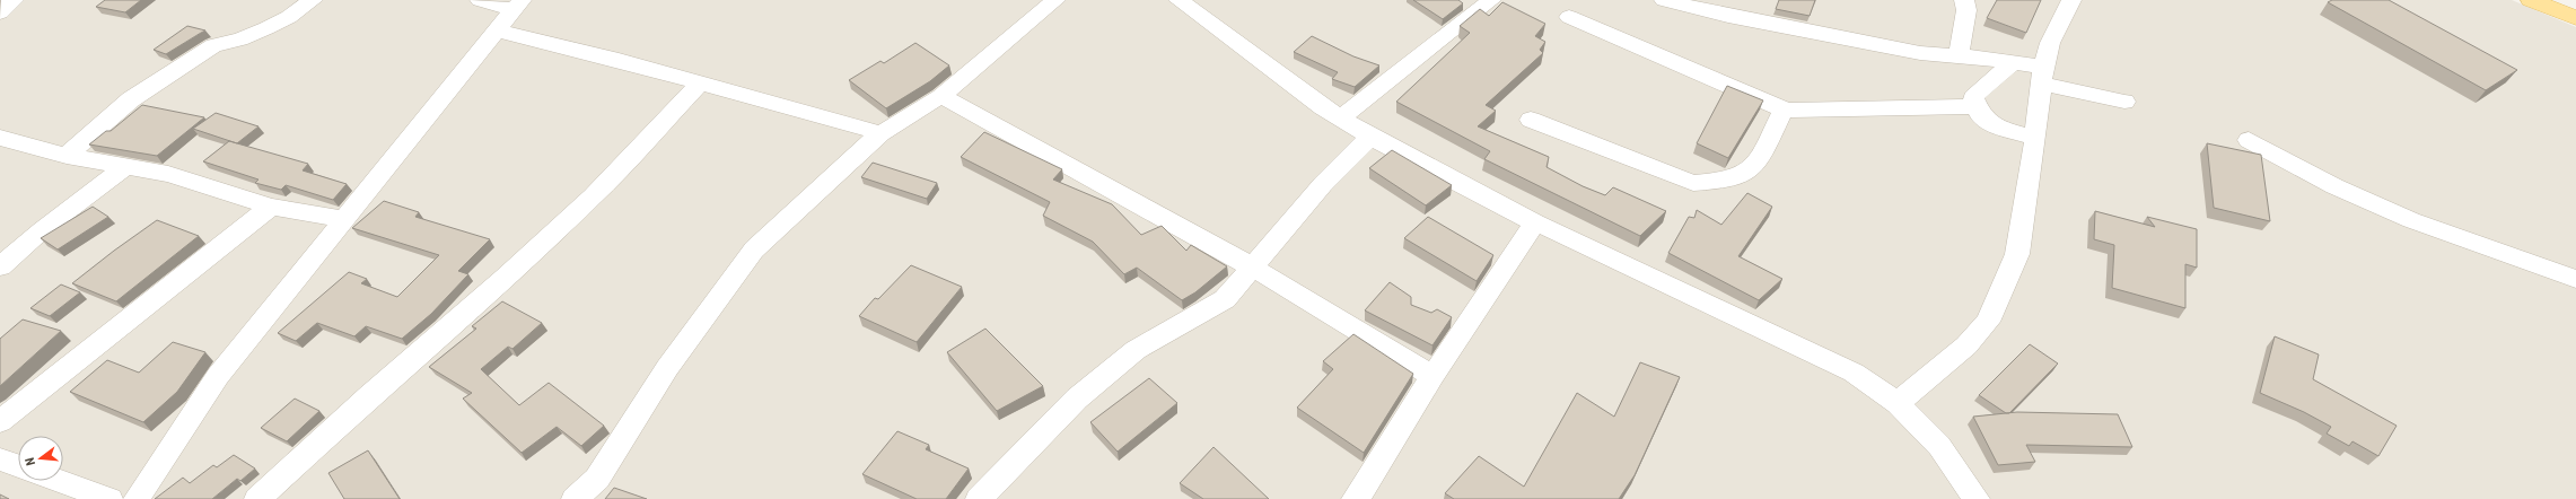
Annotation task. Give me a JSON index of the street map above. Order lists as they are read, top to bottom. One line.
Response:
{"north":"left"}
